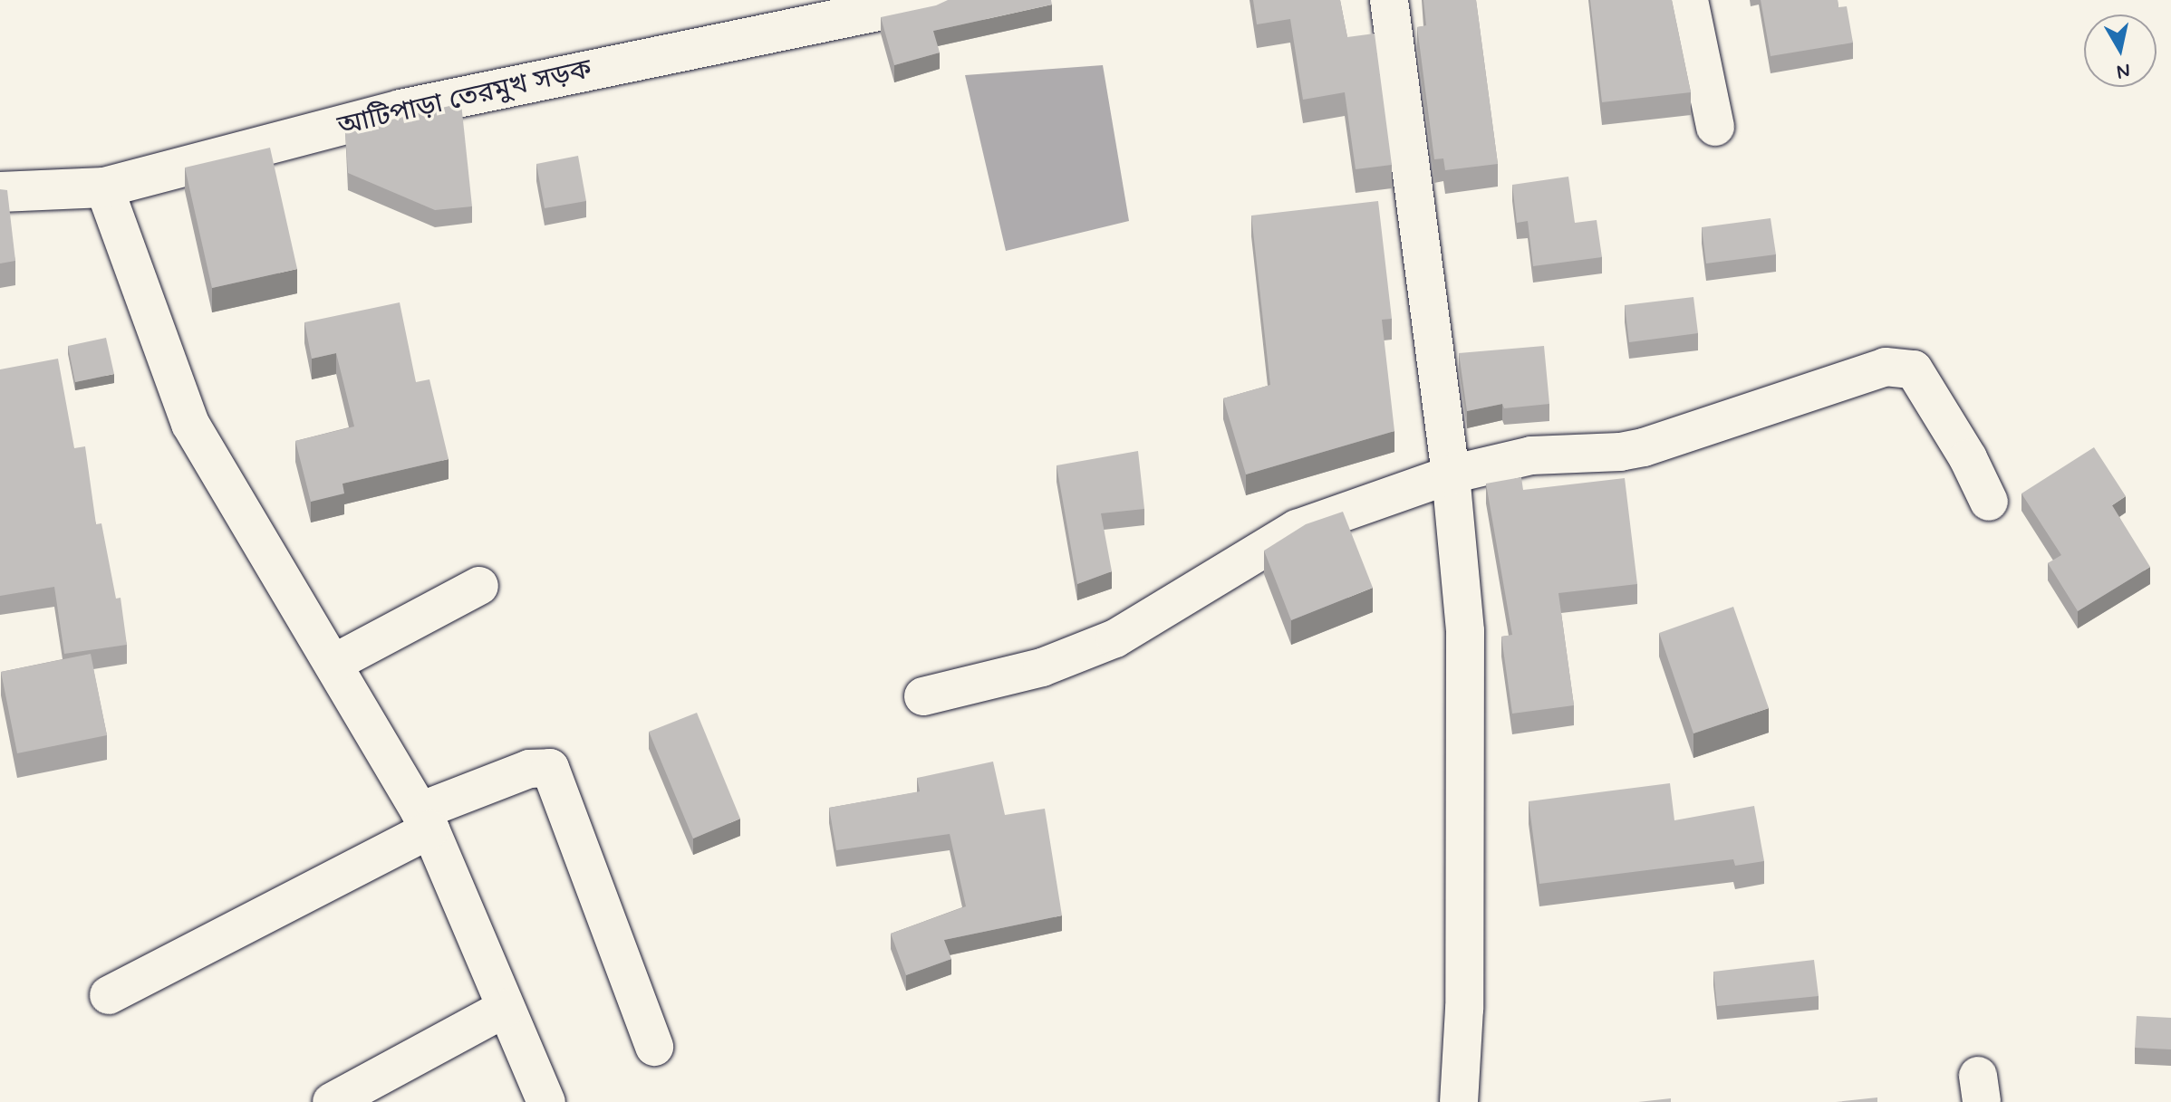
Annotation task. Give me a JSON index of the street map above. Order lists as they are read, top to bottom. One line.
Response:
{"streets":{"main road":["আটিপাড়া তেরমুখ সড়ক"]},"north":"bottom"}
